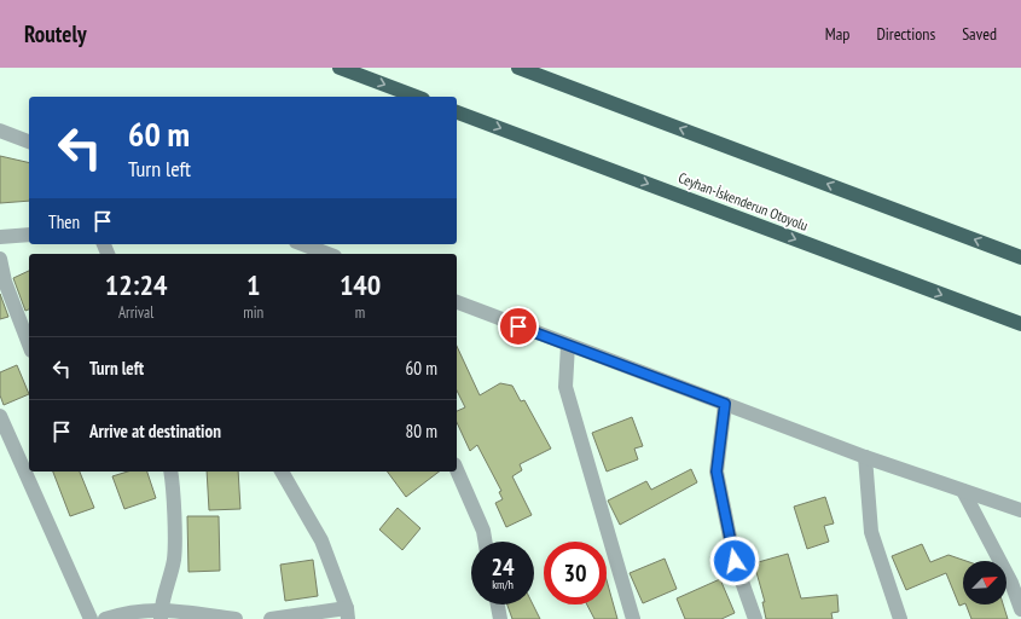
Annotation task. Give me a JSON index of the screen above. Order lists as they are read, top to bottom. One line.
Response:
{"streets":{"highway":["Ceyhan-İskenderun Otoyolu"]},"north":"top right","page":{"header":"Routely","nav":["Map","Directions","Saved"],"turn":["60 m","Turn left"],"then":"Then","eta":["12:24","Arrival","1","min","140","m"],"list":[{"name":"Turn left","value":"60 m"},{"name":"Arrive at destination","value":"80 m"}],"speed":"24 km/h","limit":"30"}}
